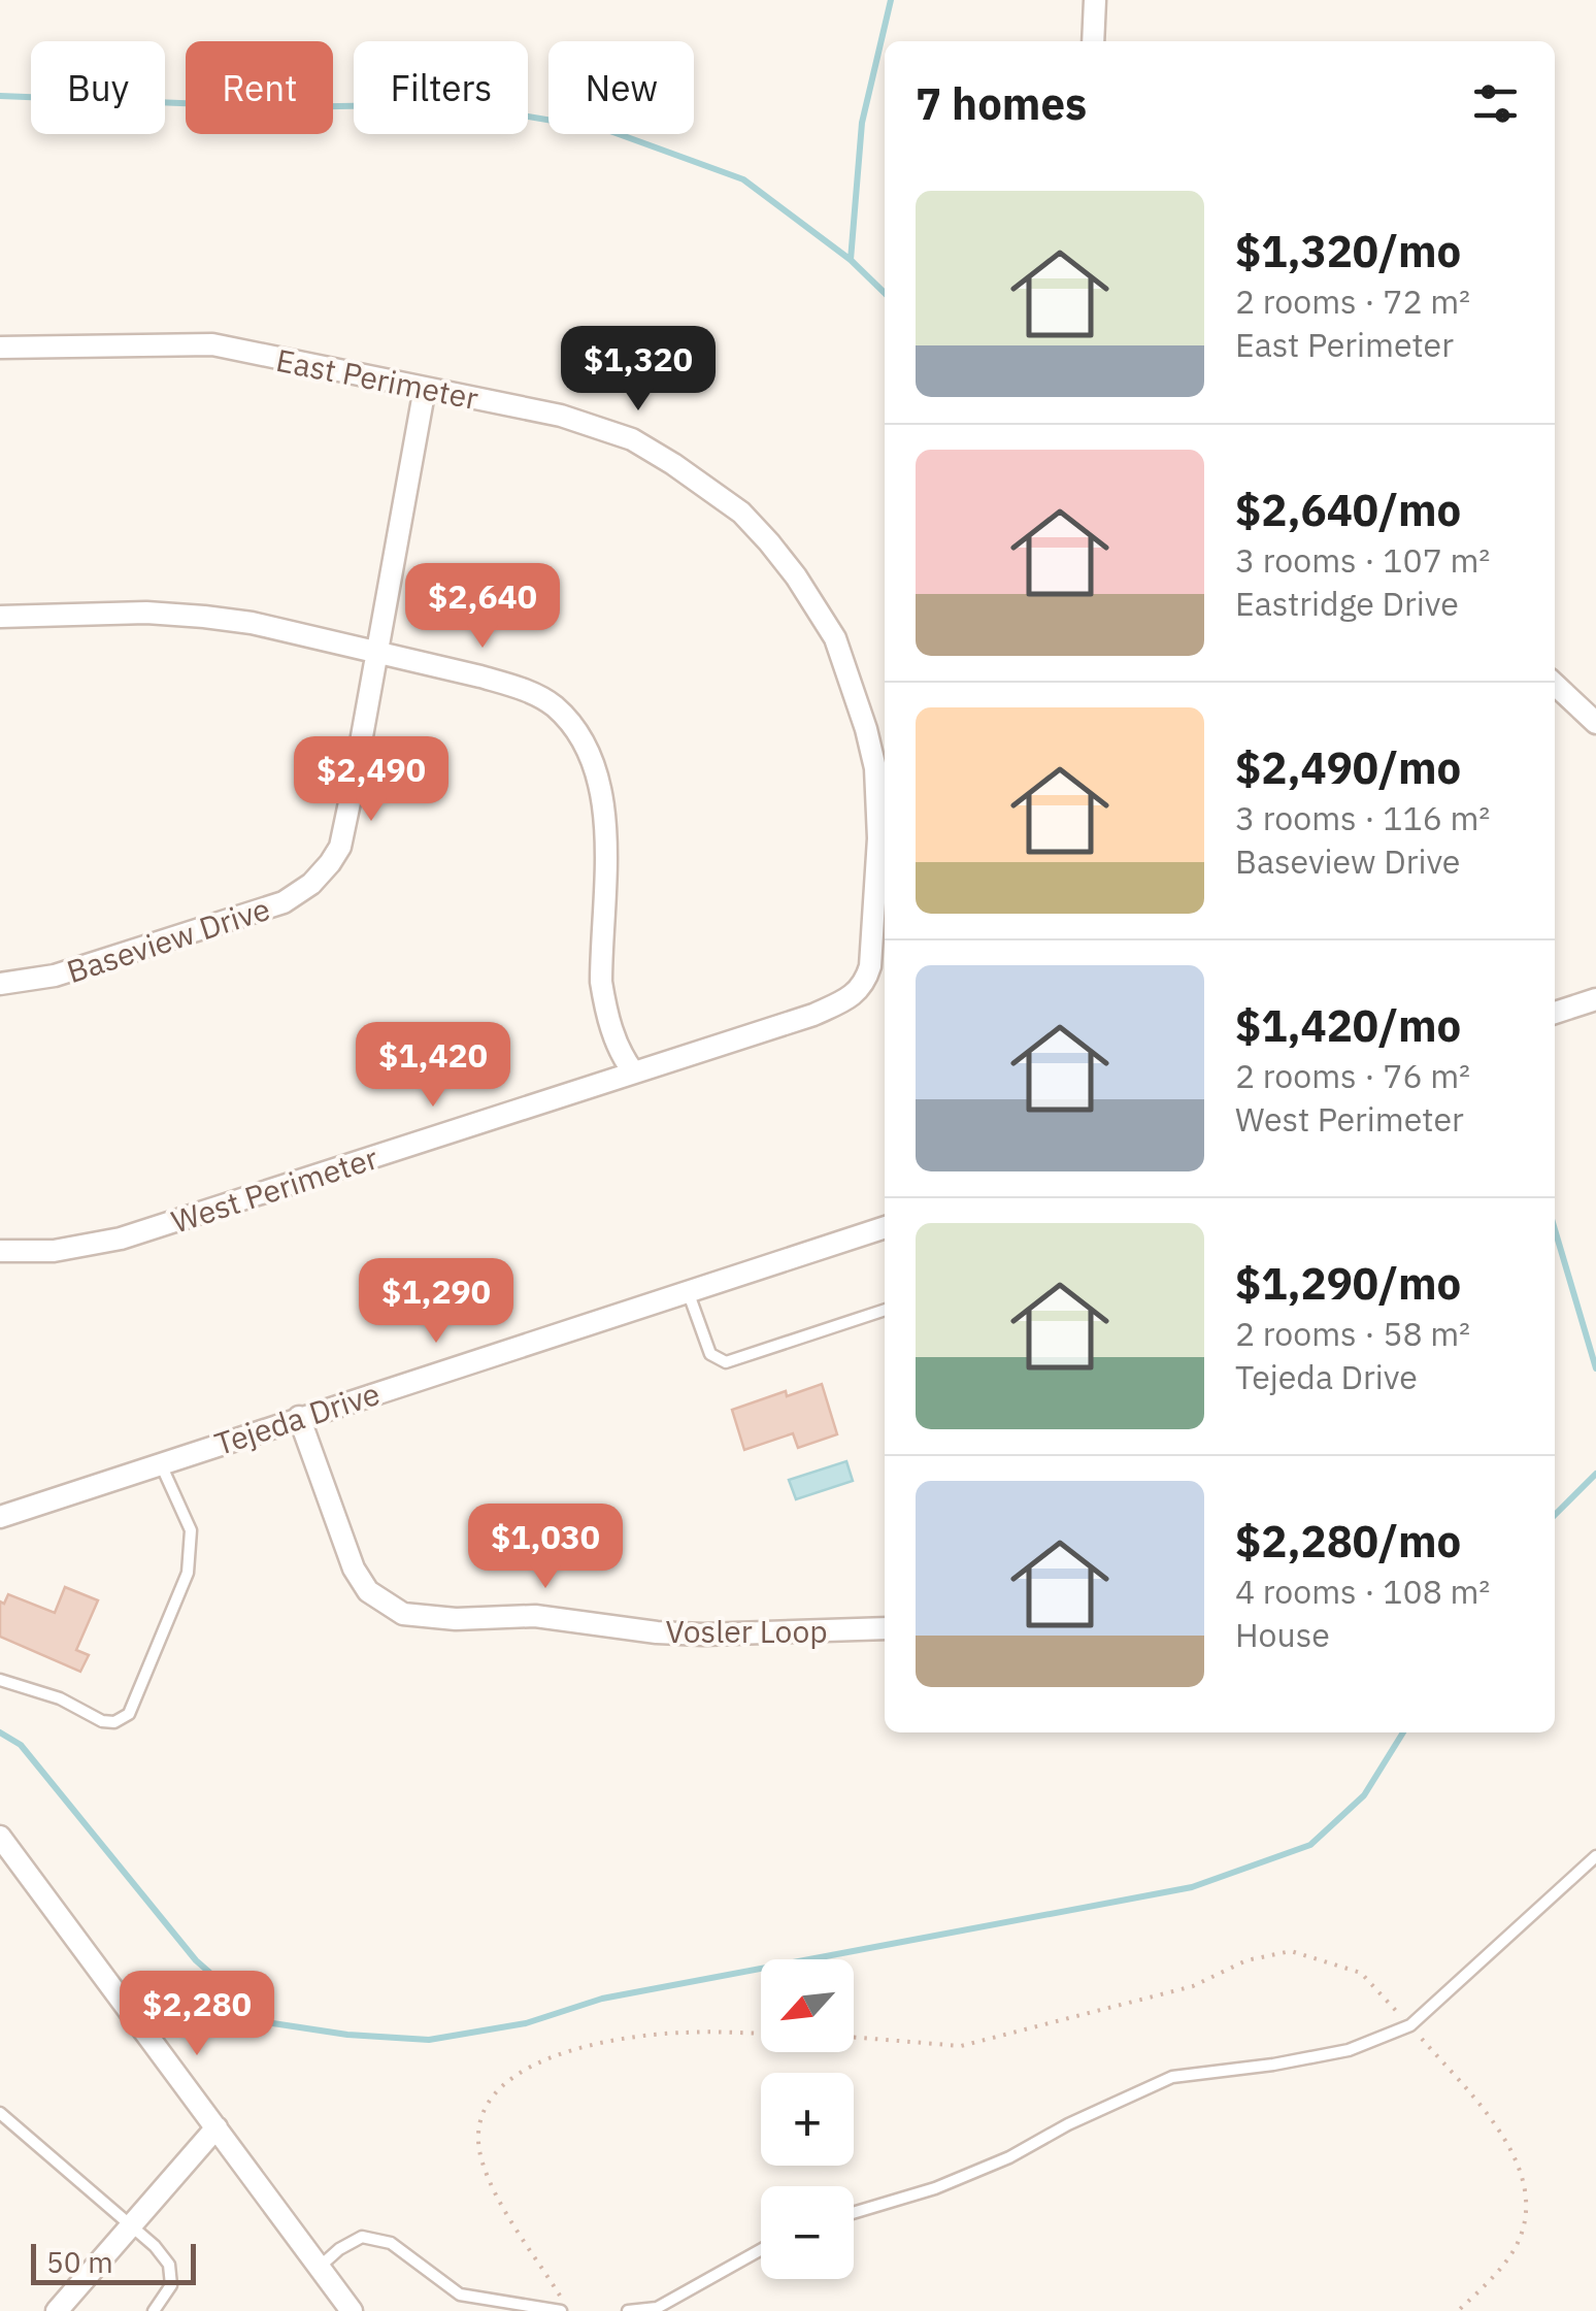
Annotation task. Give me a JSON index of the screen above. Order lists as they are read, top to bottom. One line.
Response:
{"streets":{"street":["East Perimeter","Baseview Drive","West Perimeter","Tejeda Drive","Vosler Loop"]},"crossings":[["East Perimeter","Baseview Drive"],["East Perimeter","West Perimeter"],["Tejeda Drive","Vosler Loop"]],"scale_bar":"50 m","north":"bottom left","page":{"chip":["Buy","Rent","Filters","New"],"heading":"7 homes","list":[{"name":"$1,320/mo","note":"2 rooms · 72 m² · East Perimeter"},{"name":"$2,640/mo","note":"3 rooms · 107 m² · Eastridge Drive"},{"name":"$2,490/mo","note":"3 rooms · 116 m² · Baseview Drive"},{"name":"$1,420/mo","note":"2 rooms · 76 m² · West Perimeter"},{"name":"$1,290/mo","note":"2 rooms · 58 m² · Tejeda Drive"},{"name":"$2,280/mo","note":"4 rooms · 108 m² · House"}],"price":["$1,320","$2,640","$2,490","$1,420","$1,290","$1,030","$2,280"],"map_buttons":["+","−"],"scale":"50 m"}}
